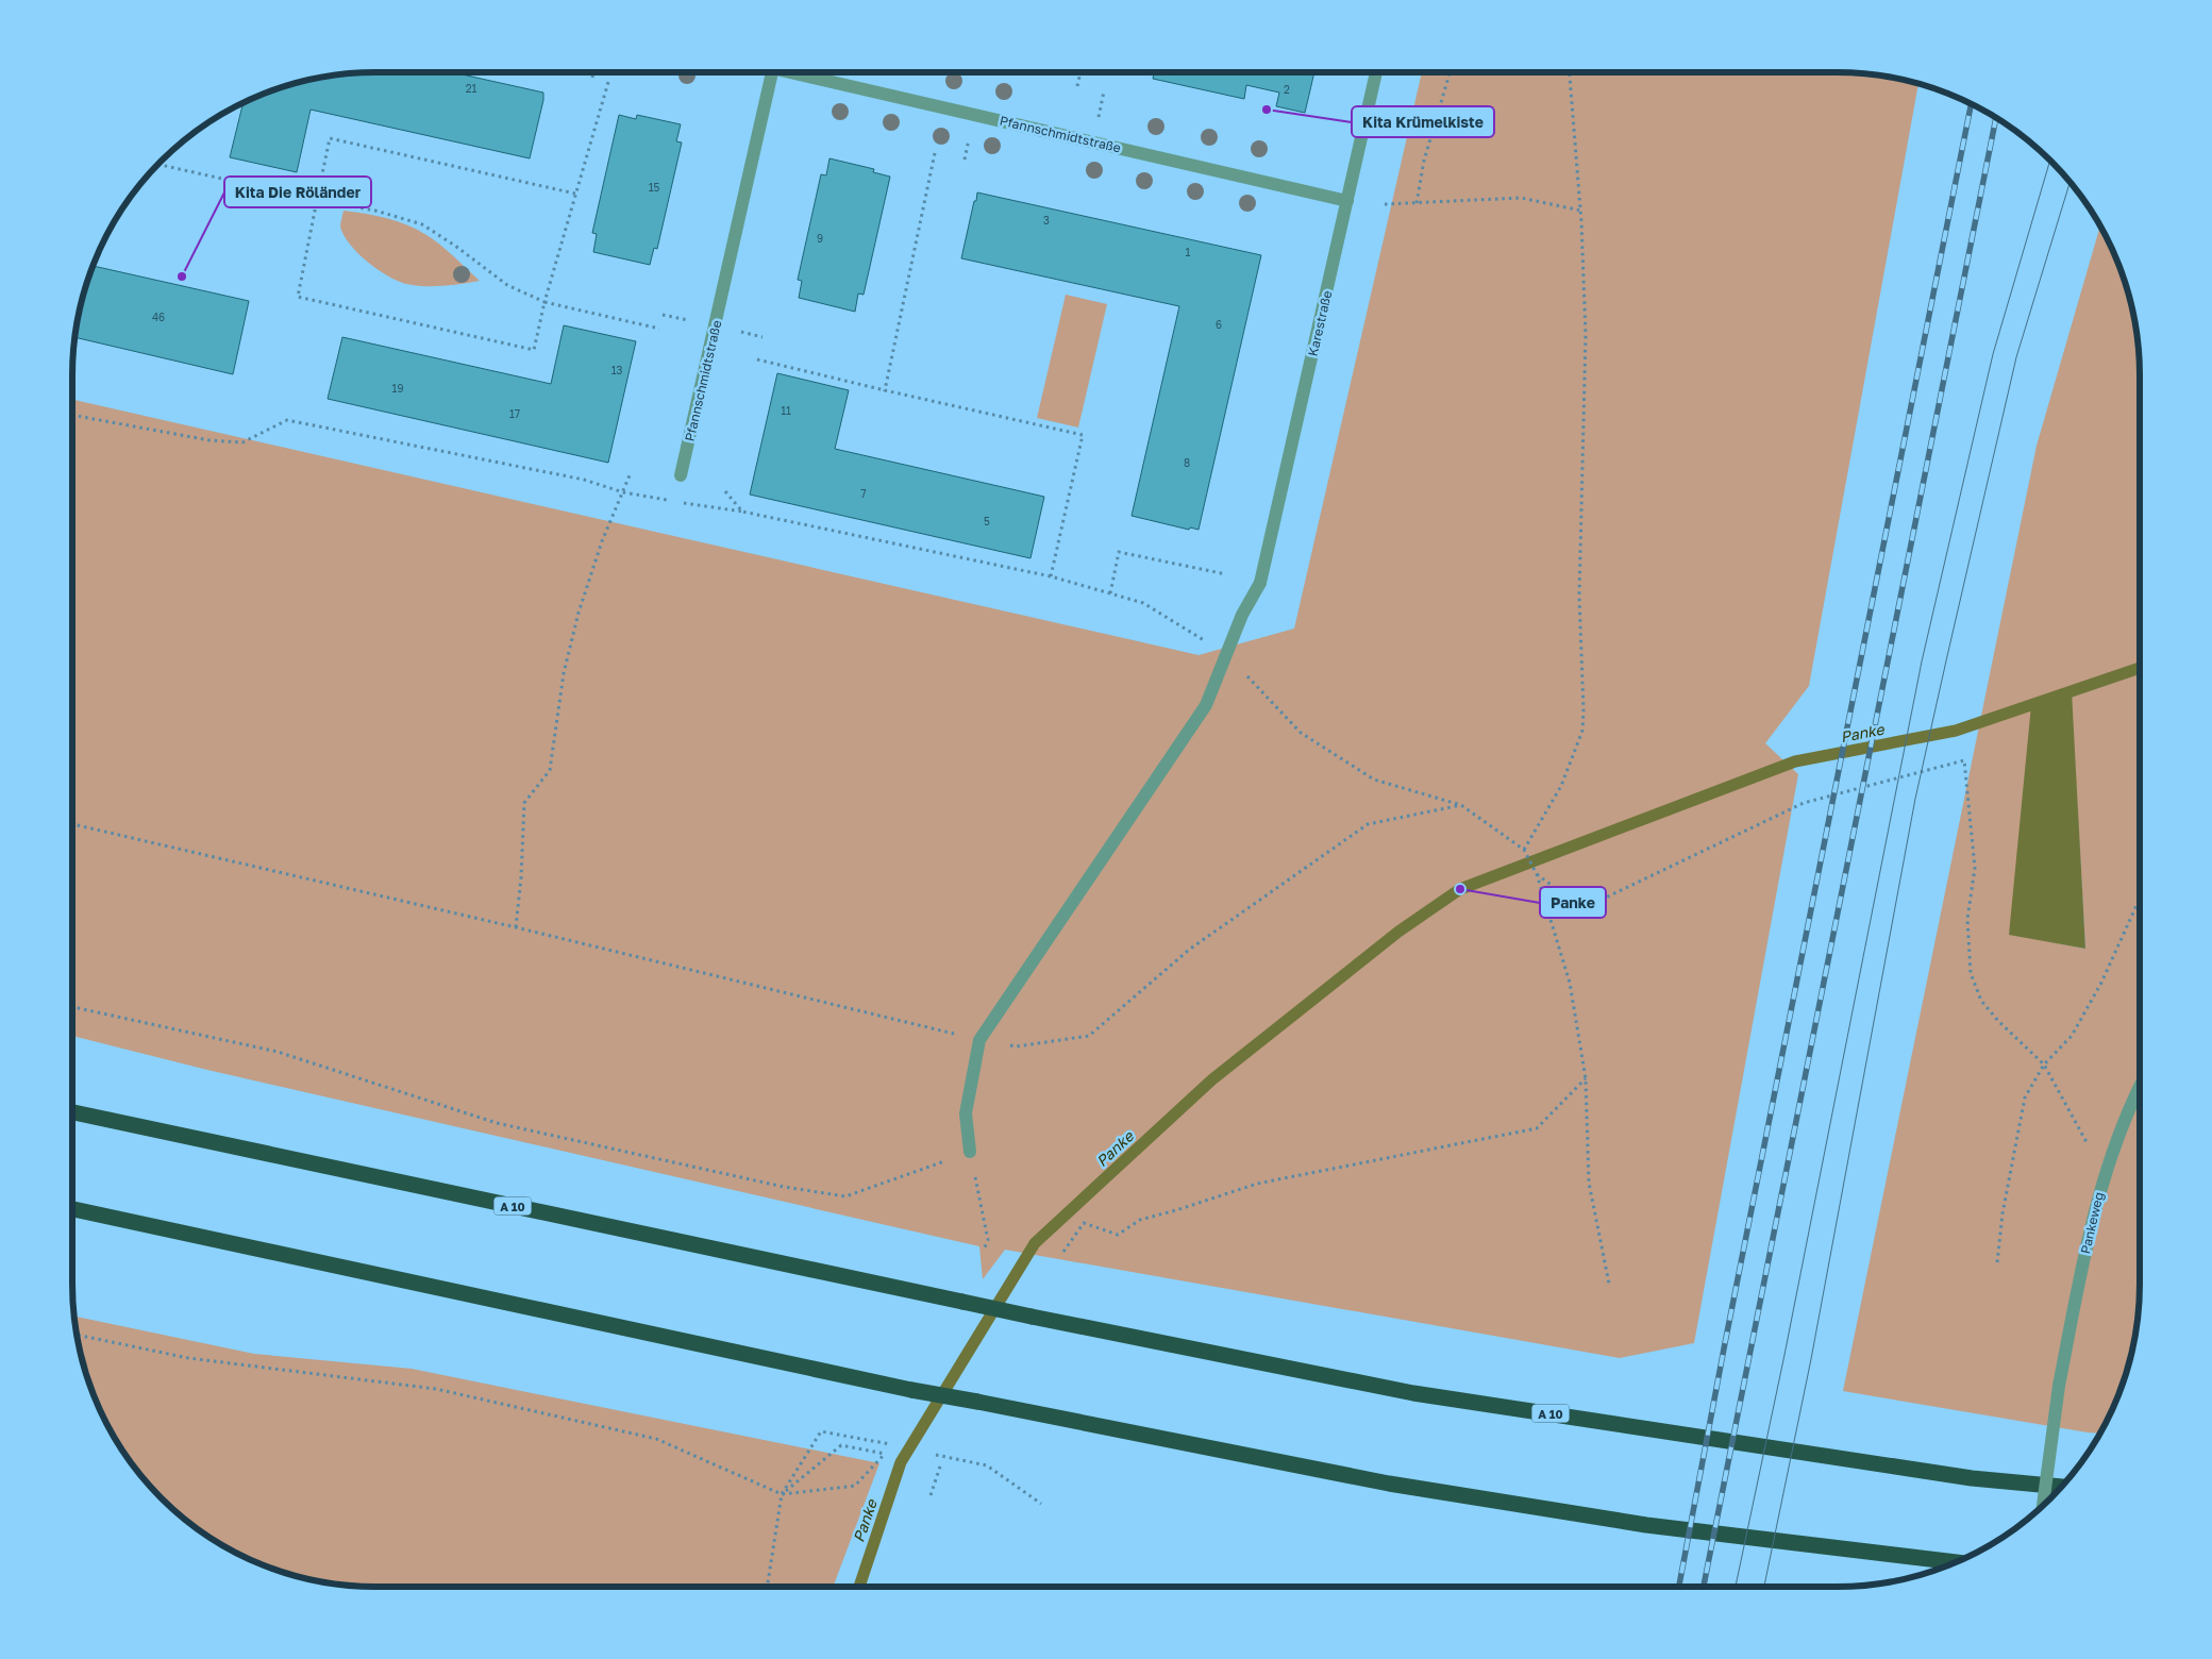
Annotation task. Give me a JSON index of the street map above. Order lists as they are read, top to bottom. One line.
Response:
{"streets":{"highway":["A 10"],"street":["Pfannschmidtstraße","Karestraße","Pankeweg"]},"crossings":[["Pfannschmidtstraße","Karestraße"]],"water":["Panke"],"places":["Kita Krümelkiste","Kita Die Röländer","Panke"],"house_numbers":["21","2","15","3","9","1","46","6","13","19","11","17","8","7","5"]}
